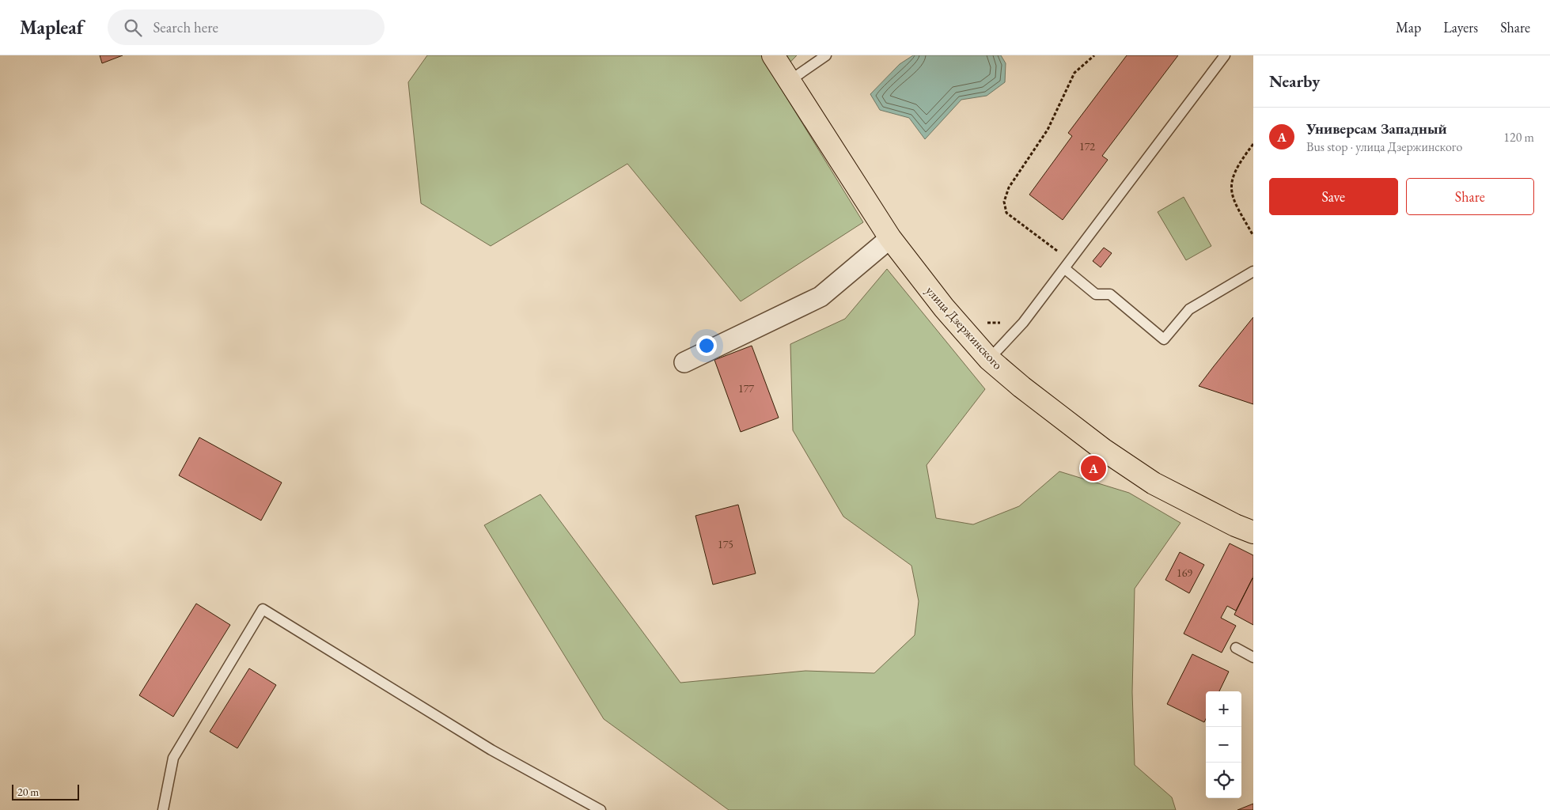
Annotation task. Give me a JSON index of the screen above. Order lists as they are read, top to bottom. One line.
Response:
{"streets":{"main road":["улица Дзержинского"]},"house_numbers":["172","177","175","169"],"scale_bar":"20 m","page":{"header":"Mapleaf","search":"Search here","nav":["Map","Layers","Share"],"heading":"Nearby","list":[{"mark":"A","name":"Универсам Западный","note":"Bus stop · улица Дзержинского","value":"120 m"}],"buttons":["Save","Share"],"pins":"A","map_buttons":["+","−"],"scale":"20 m"}}
